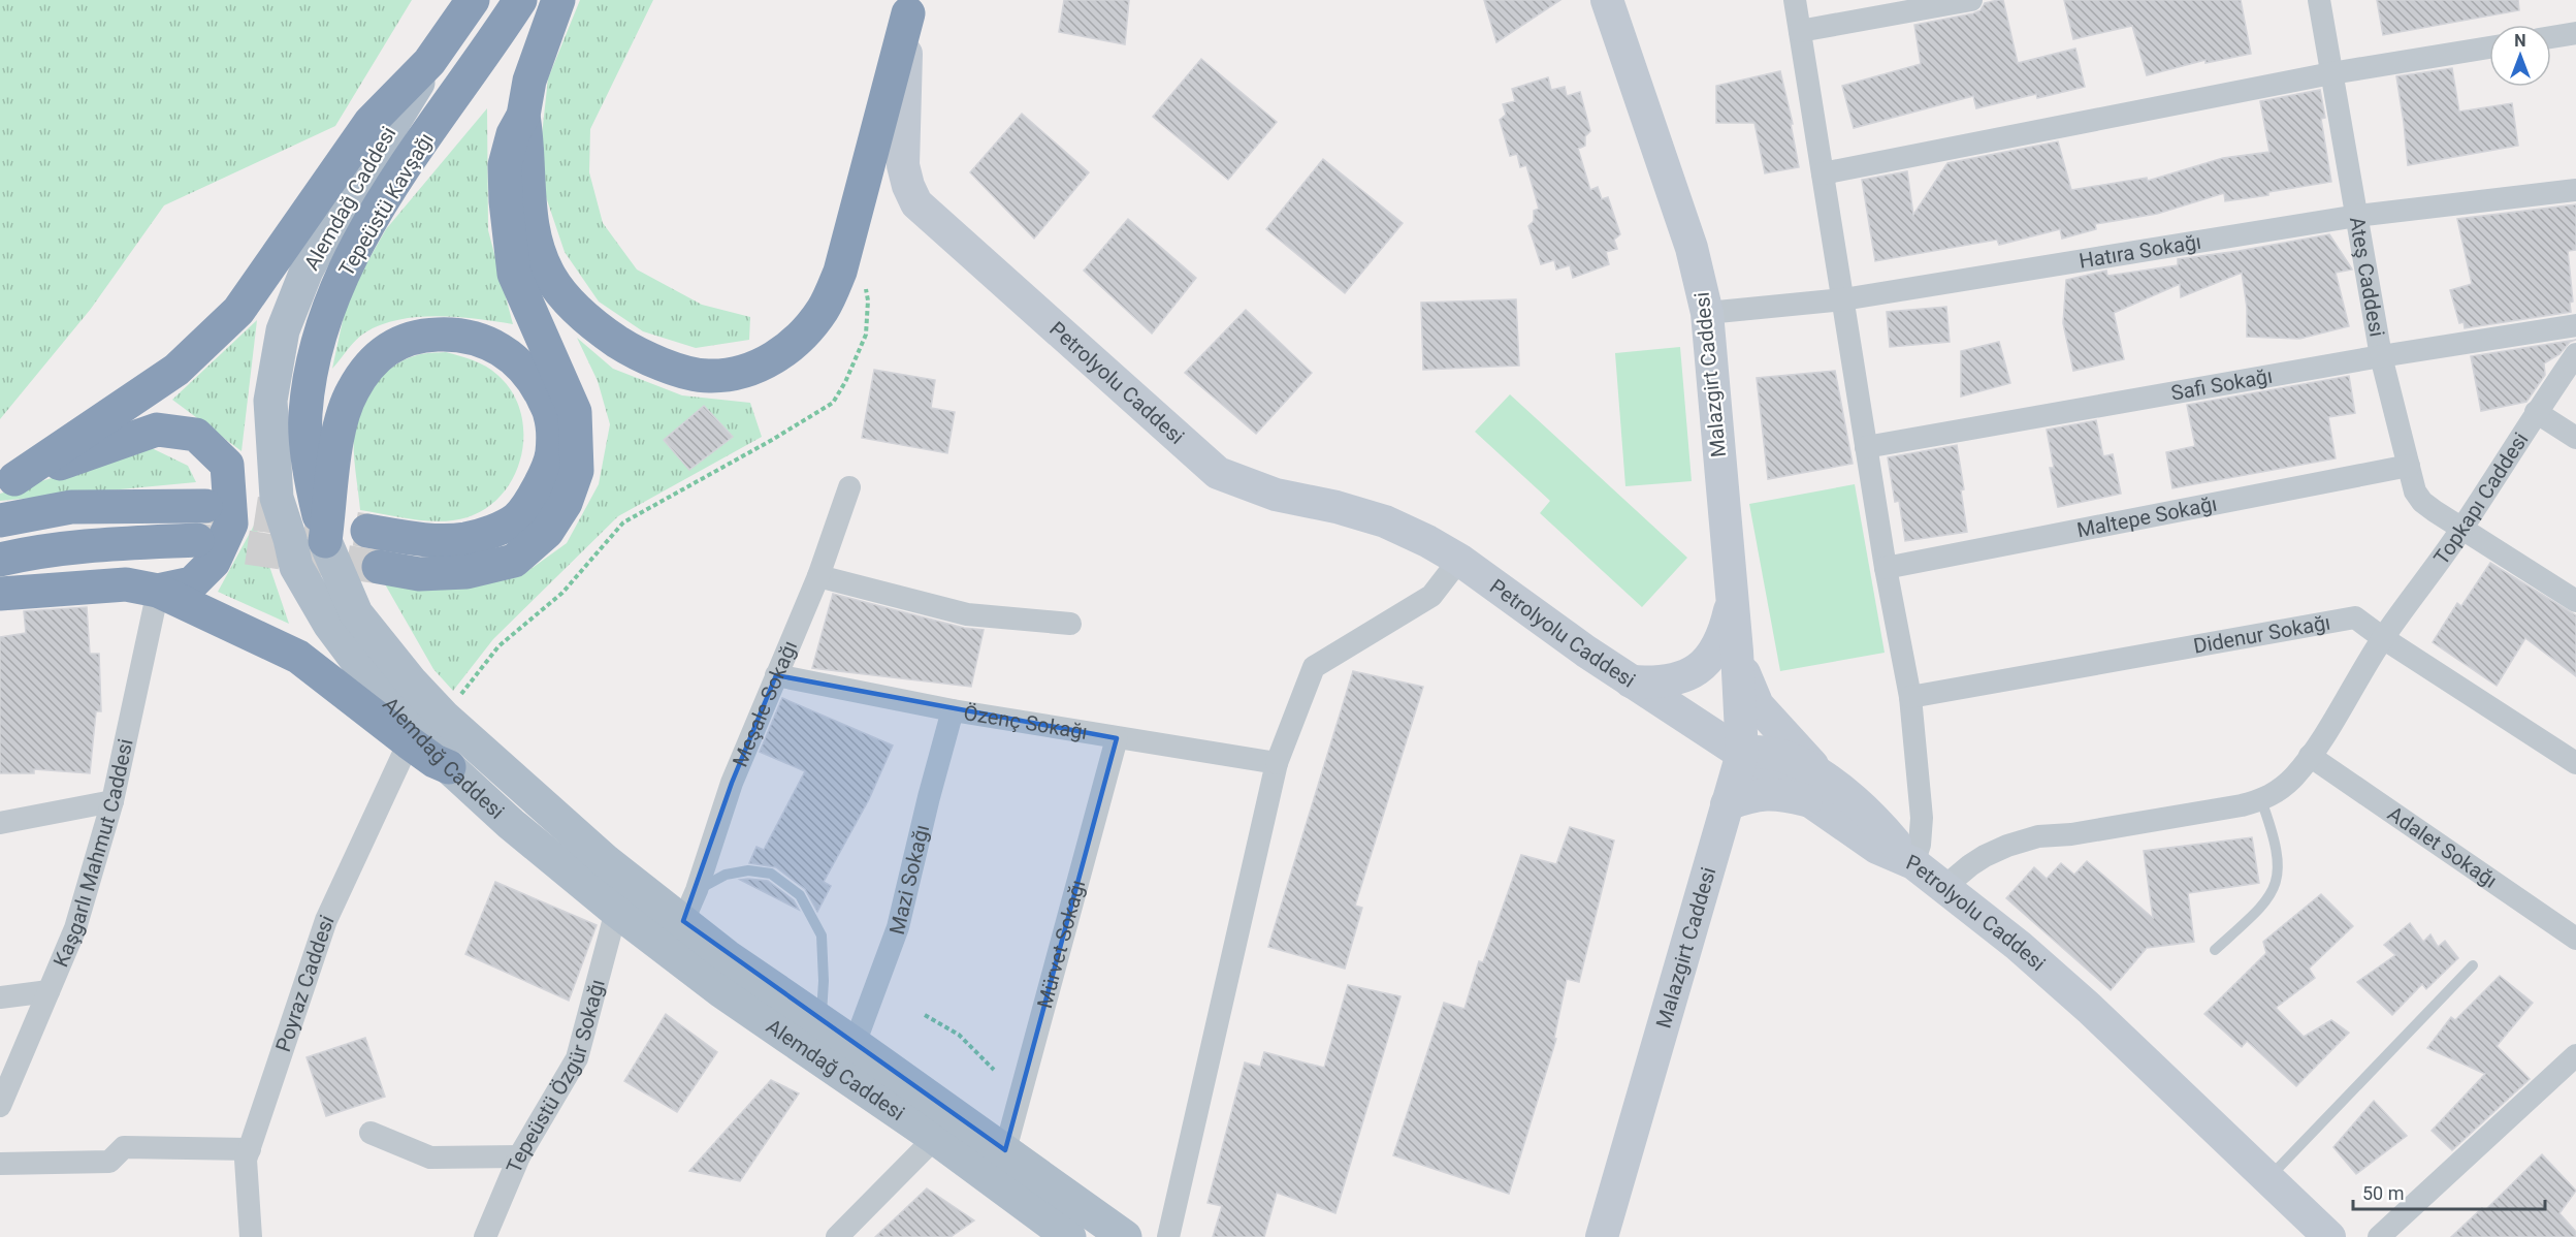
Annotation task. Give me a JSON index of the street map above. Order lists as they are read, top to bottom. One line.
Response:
{"streets":{"highway":["Tepeüstü Kavşağı"],"main road":["Alemdağ Caddesi","Malazgirt Caddesi","Petrolyolu Caddesi"],"street":["Hatıra Sokağı","Ateş Caddesi","Safi Sokağı","Topkapı Caddesi","Maltepe Sokağı","Didenur Sokağı","Meşale Sokağı","Özenç Sokağı","Adalet Sokağı","Kaşgarlı Mahmut Caddesi","Mazi Sokağı","Mürvet Sokağı","Poyraz Caddesi","Tepeüstü Özgür Sokağı"]},"crossings":[["Alemdağ Caddesi","Tepeüstü Kavşağı"],["Alemdağ Caddesi","Meşale Sokağı"],["Alemdağ Caddesi","Mazi Sokağı"],["Alemdağ Caddesi","Mürvet Sokağı"],["Alemdağ Caddesi","Tepeüstü Özgür Sokağı"],["Hatıra Sokağı","Ateş Caddesi"],["Hatıra Sokağı","Malazgirt Caddesi"],["Ateş Caddesi","Safi Sokağı"],["Ateş Caddesi","Topkapı Caddesi"],["Ateş Caddesi","Maltepe Sokağı"],["Malazgirt Caddesi","Petrolyolu Caddesi"],["Topkapı Caddesi","Didenur Sokağı"],["Topkapı Caddesi","Adalet Sokağı"],["Meşale Sokağı","Özenç Sokağı"],["Özenç Sokağı","Mazi Sokağı"],["Özenç Sokağı","Mürvet Sokağı"]],"scale_bar":"50 m","north":"top"}
